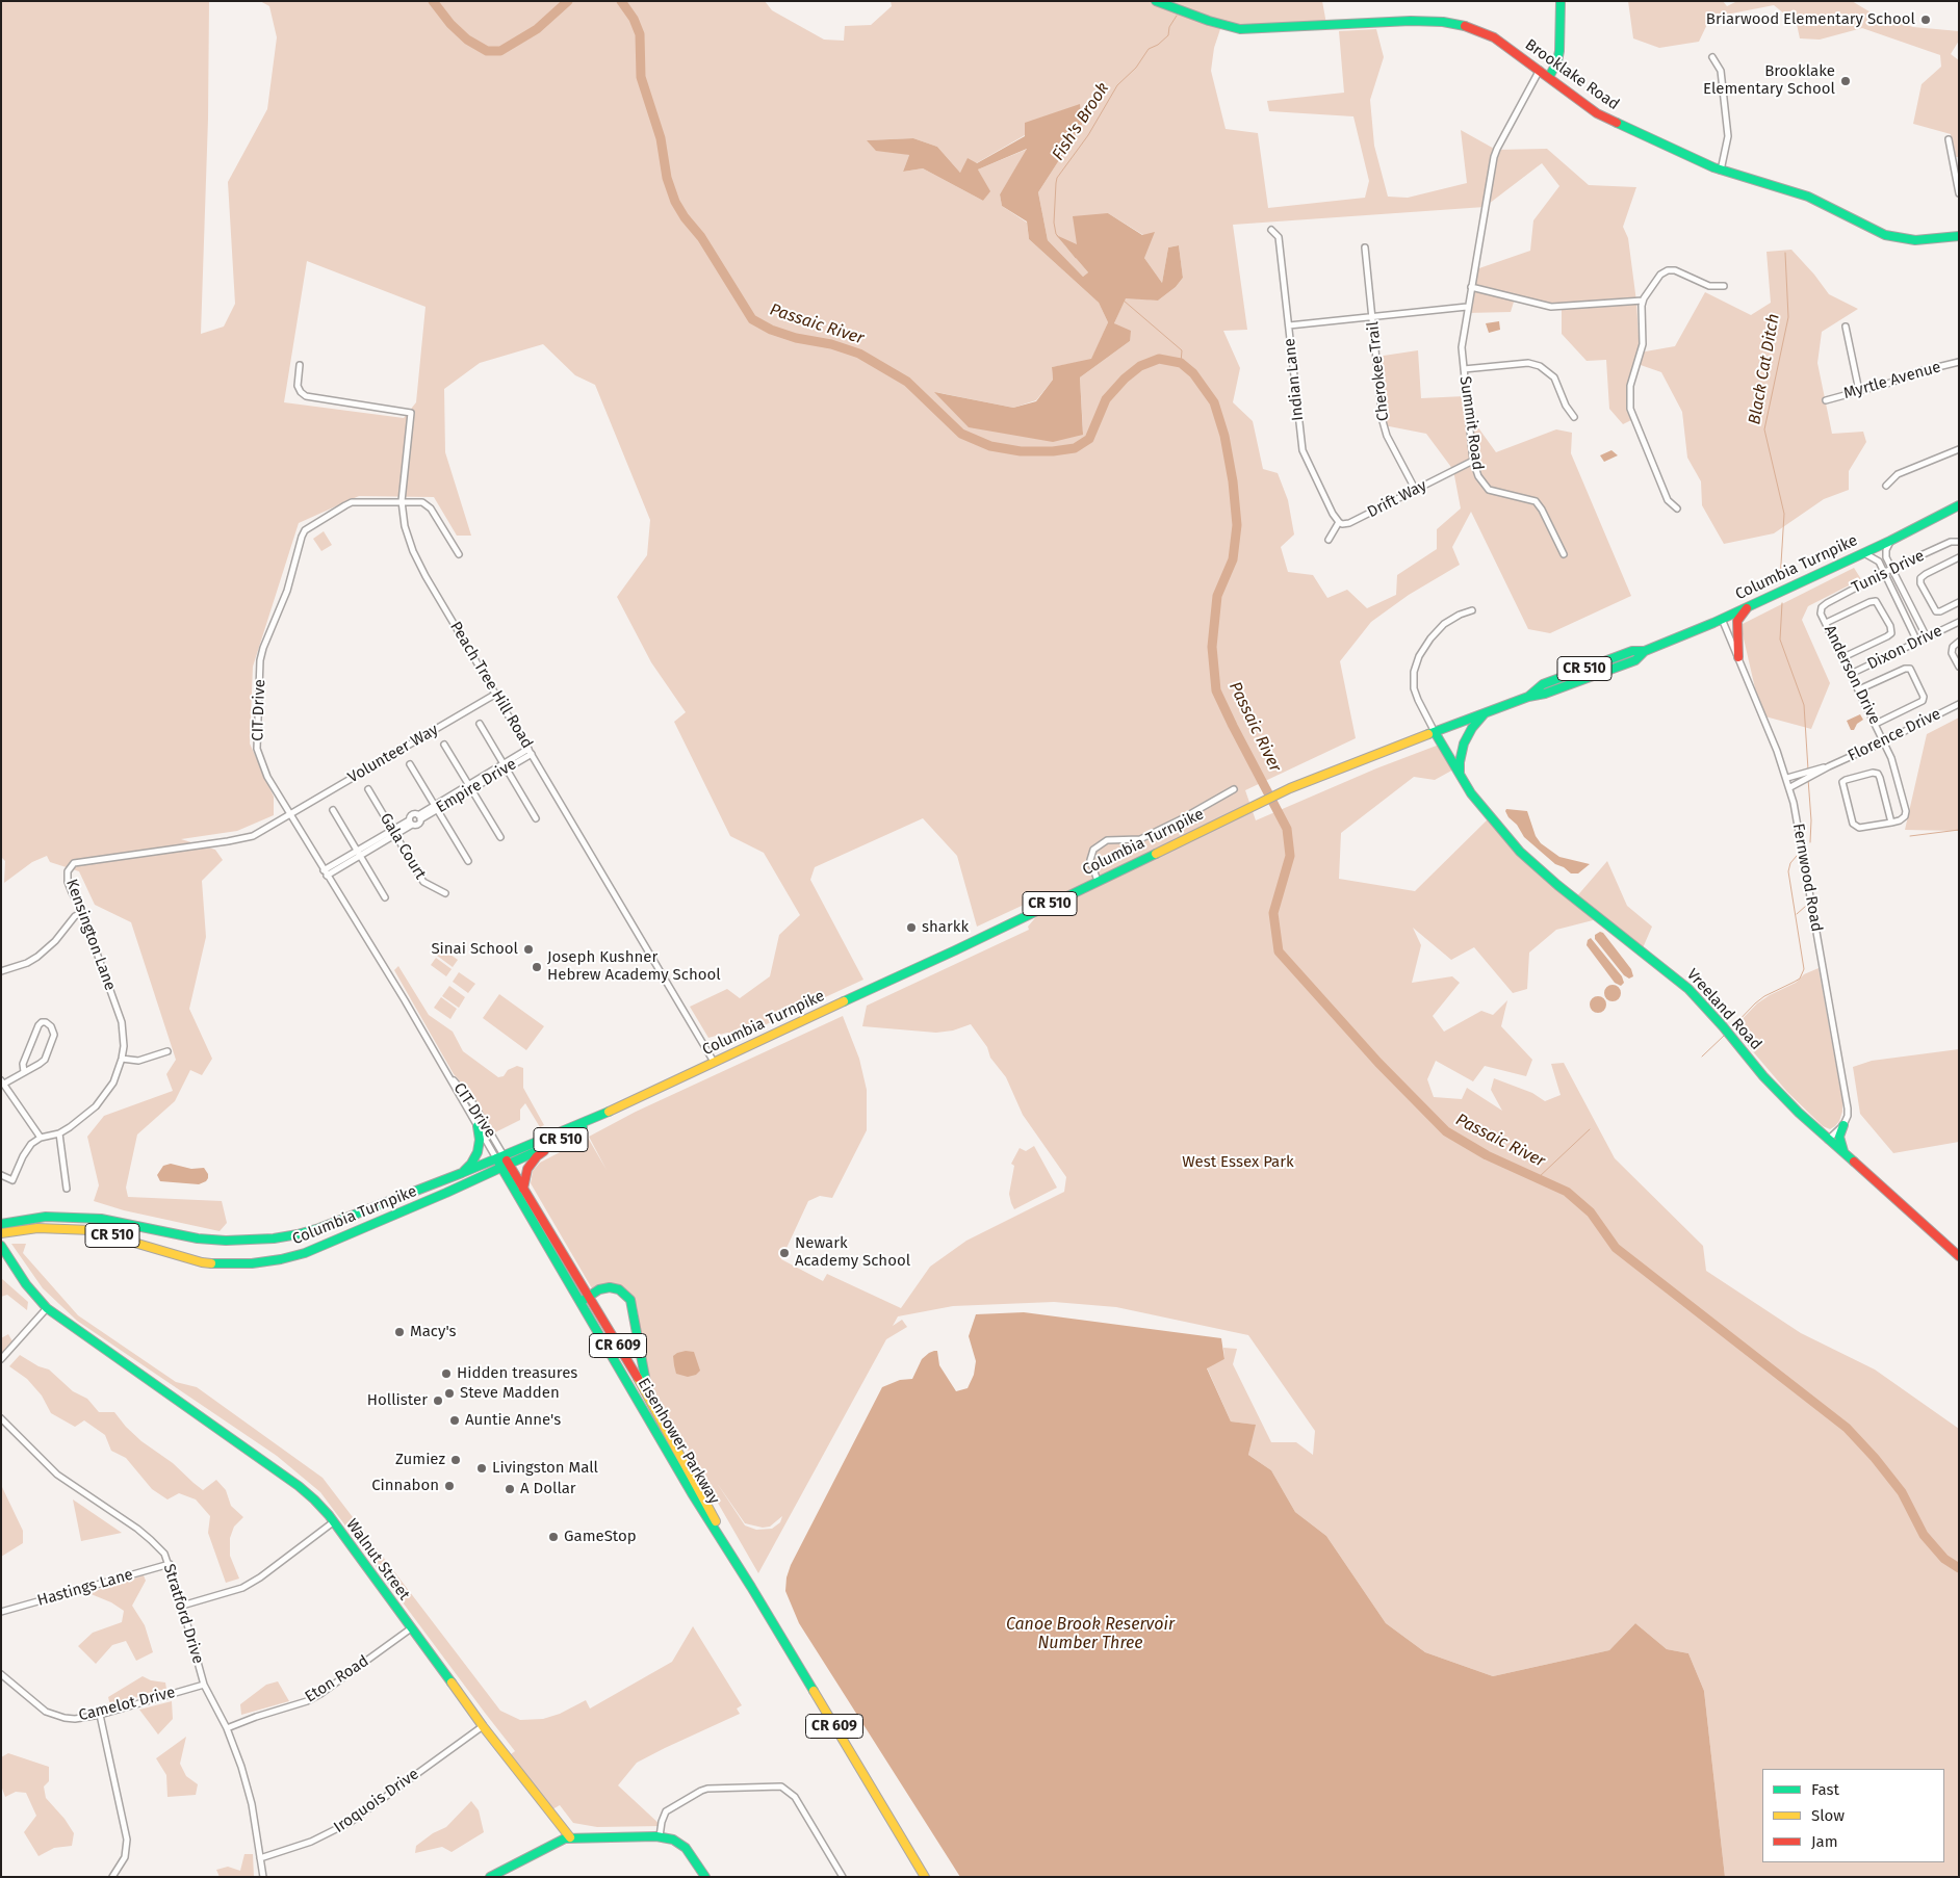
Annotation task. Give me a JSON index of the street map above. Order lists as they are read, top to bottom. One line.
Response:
{"streets":{"main road":["Brooklake Road","Columbia Turnpike","CR 510","Vreeland Road","CR 609","Eisenhower Parkway","Walnut Street"],"street":["Cherokee Trail","Indian Lane","Myrtle Avenue","Summit Road","Drift Way","Tunis Drive","Dixon Drive","Anderson Drive","Peach Tree Hill Road","CIT Drive","Florence Drive","Volunteer Way","Empire Drive","Gala Court","Fernwood Road","Kensington Lane","Hastings Lane","Stratford Drive","Eton Road","Camelot Drive","Iroquois Drive"]},"crossings":[["Cherokee Trail","Drift Way"],["Indian Lane","Drift Way"],["Summit Road","Drift Way"],["Columbia Turnpike","Peach Tree Hill Road"],["Columbia Turnpike","CIT Drive"],["Columbia Turnpike","Fernwood Road"],["Columbia Turnpike","Vreeland Road"],["Columbia Turnpike","Eisenhower Parkway"],["Tunis Drive","Anderson Drive"],["Dixon Drive","Anderson Drive"],["Anderson Drive","Florence Drive"],["Peach Tree Hill Road","CIT Drive"],["Peach Tree Hill Road","Volunteer Way"],["Peach Tree Hill Road","Empire Drive"],["CIT Drive","Volunteer Way"],["CIT Drive","Empire Drive"],["CIT Drive","Kensington Lane"],["CIT Drive","Eisenhower Parkway"],["Florence Drive","Fernwood Road"],["Volunteer Way","Kensington Lane"],["Empire Drive","Gala Court"],["Walnut Street","Eton Road"],["Walnut Street","Iroquois Drive"],["Hastings Lane","Stratford Drive"],["Stratford Drive","Eton Road"],["Stratford Drive","Camelot Drive"],["Stratford Drive","Iroquois Drive"]],"water":["Fish's Brook","Passaic River","Black Cat Ditch","Canoe Brook Reservoir Number Three"],"parks":["West Essex Park"],"places":["Briarwood Elementary School","Brooklake Elementary School","sharkk","Sinai School","Joseph Kushner Hebrew Academy School","Newark Academy School","Macy's","Hidden treasures","Steve Madden","Hollister","Auntie Anne's","Zumiez","Livingston Mall","Cinnabon","A Dollar","GameStop"],"legend":["Fast","Slow","Jam"]}
